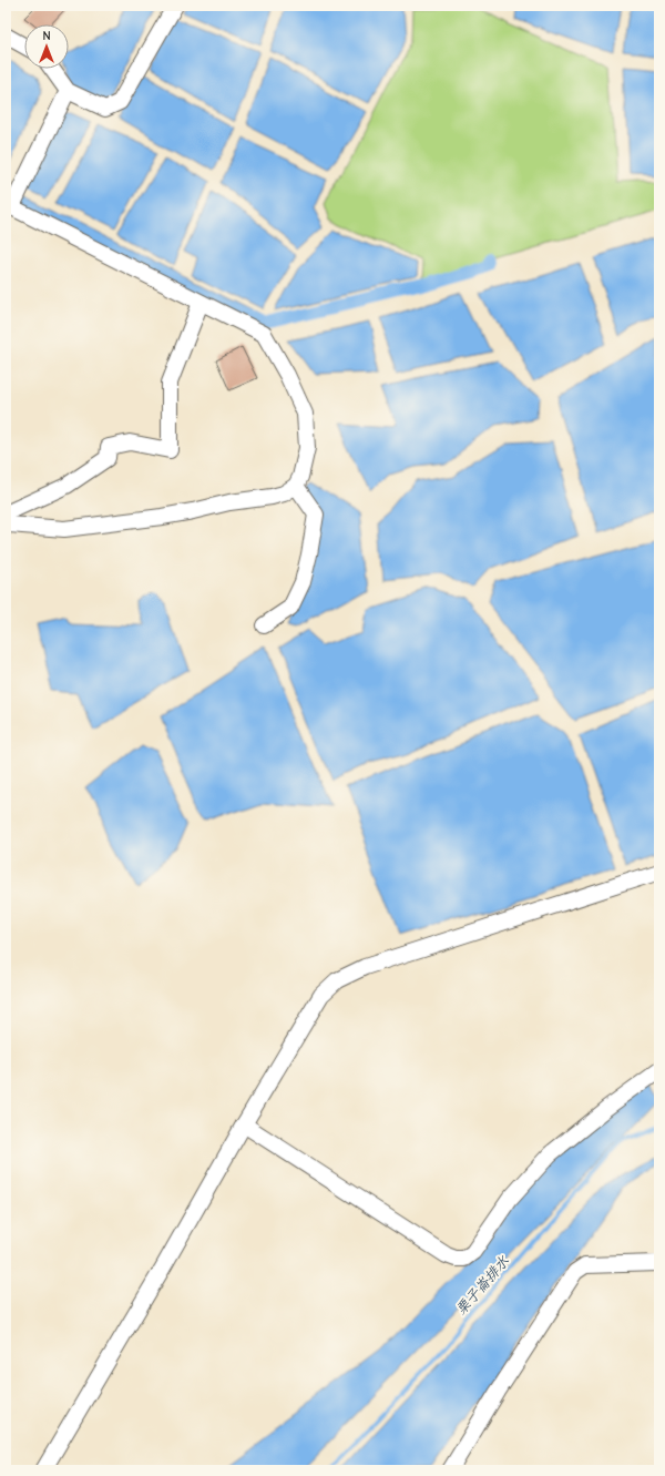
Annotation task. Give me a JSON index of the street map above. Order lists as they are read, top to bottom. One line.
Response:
{"water":["栗子崙排水"],"north":"top"}
